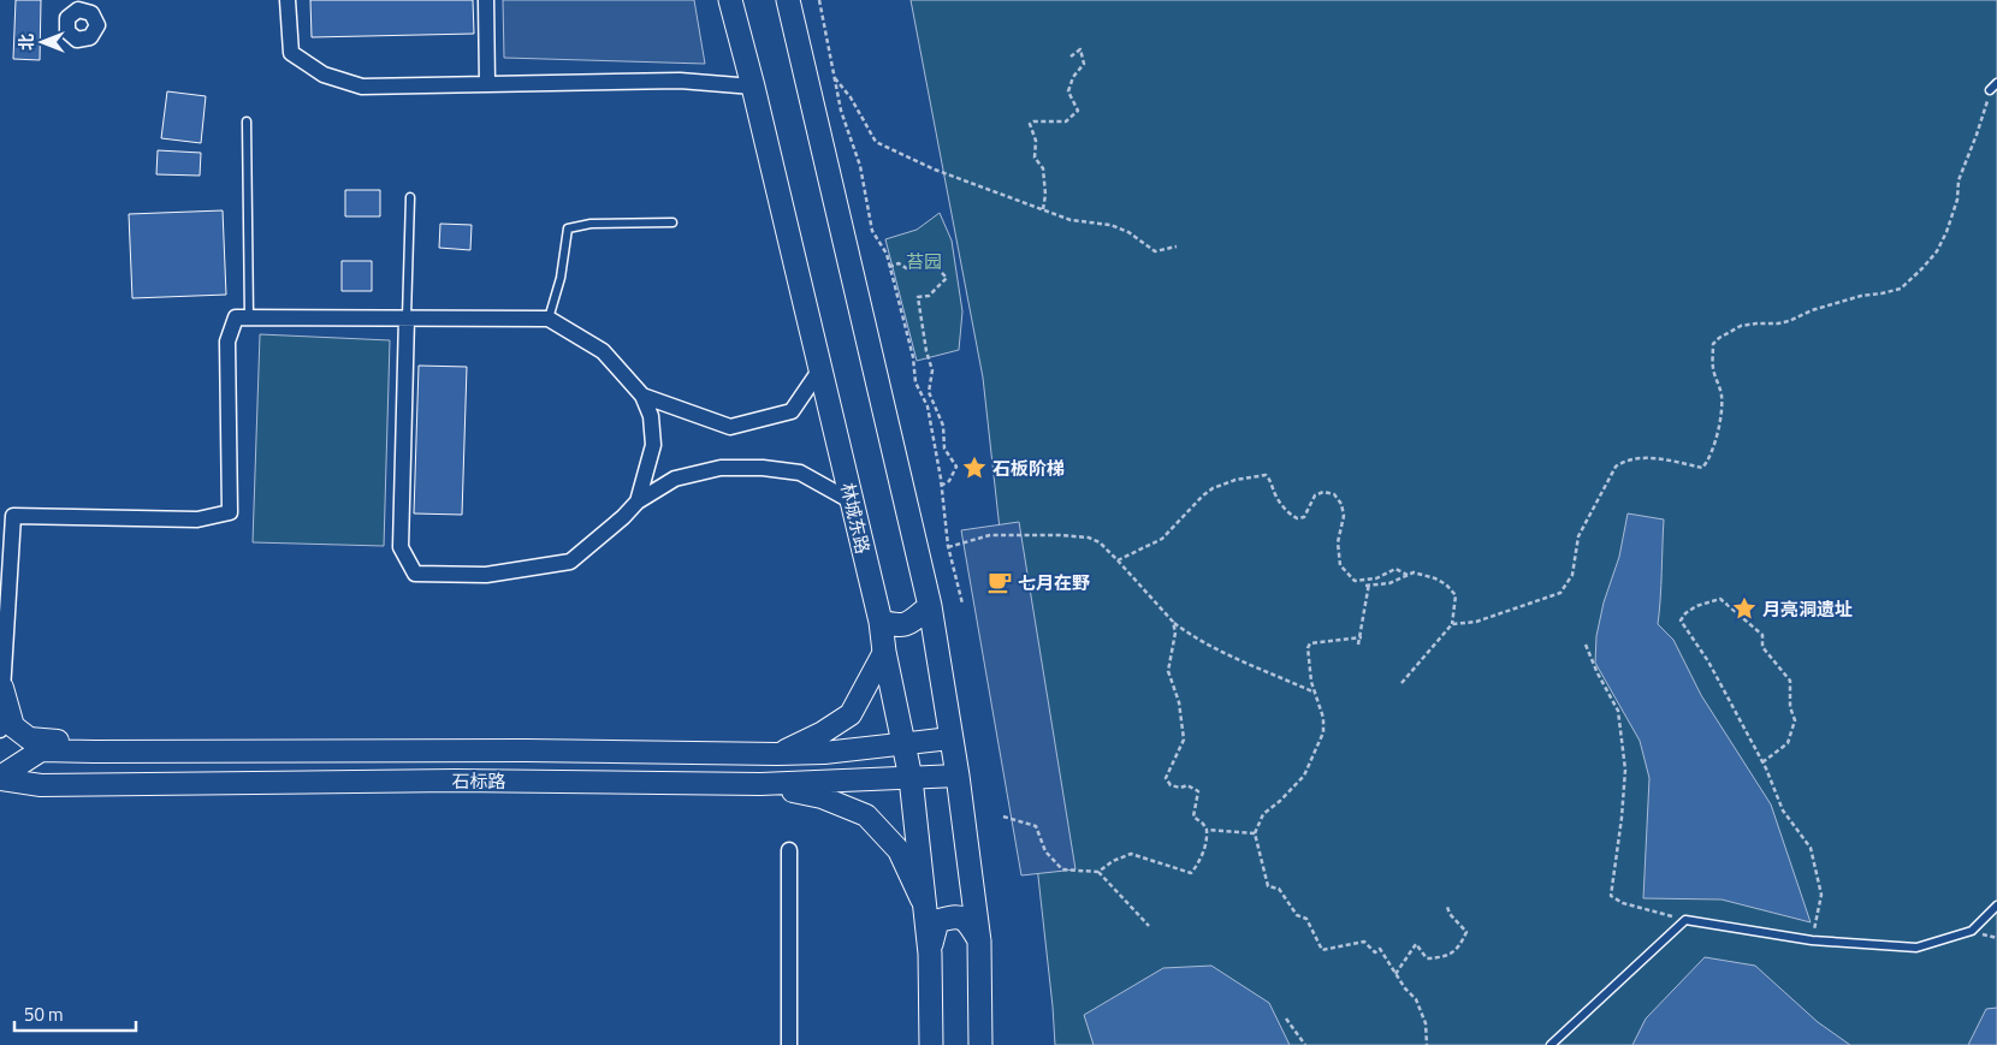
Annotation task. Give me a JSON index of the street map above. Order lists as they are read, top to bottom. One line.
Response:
{"streets":{"main road":["林城东路","石标路"]},"crossings":[["林城东路","石标路"]],"parks":["苔园"],"places":{"place":["石板阶梯","月亮洞遗址"],"cafe":["七月在野"]},"scale_bar":"50 m","north":"left"}
